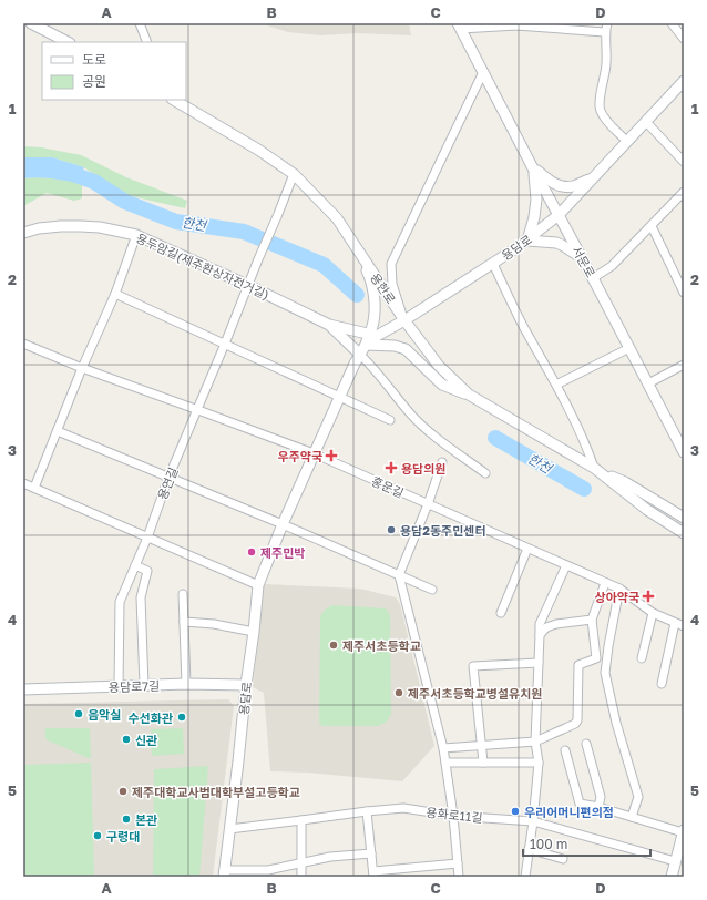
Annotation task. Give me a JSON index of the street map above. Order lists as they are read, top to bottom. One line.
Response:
{"streets":{"main road":["용담로","서문로","용두암길(제주환상자전거길)","용한로","용담로7길"],"street":["용연길","홍운길","용화로11길"]},"crossings":[["용담로","서문로"],["용담로","용두암길(제주환상자전거길)"],["용담로","용한로"],["용담로","홍운길"],["용담로","용담로7길"],["용담로","용화로11길"],["용두암길(제주환상자전거길)","용연길"],["용한로","용연길"],["용연길","홍운길"],["용연길","용담로7길"]],"water":["한천"],"places":{"health":["우주약국","용담의원","상아약국"],"other":["용담2동주민센터","제주민박","제주서초등학교","제주서초등학교병설유치원","음악실","수선화관","신관","제주대학교사범대학부설고등학교","우리어머니편의점","본관","구령대"]},"legend":["도로","공원"],"scale_bar":"100 m","grid":{"columns":["A","B","C","D"],"rows":["1","2","3","4","5"]}}
